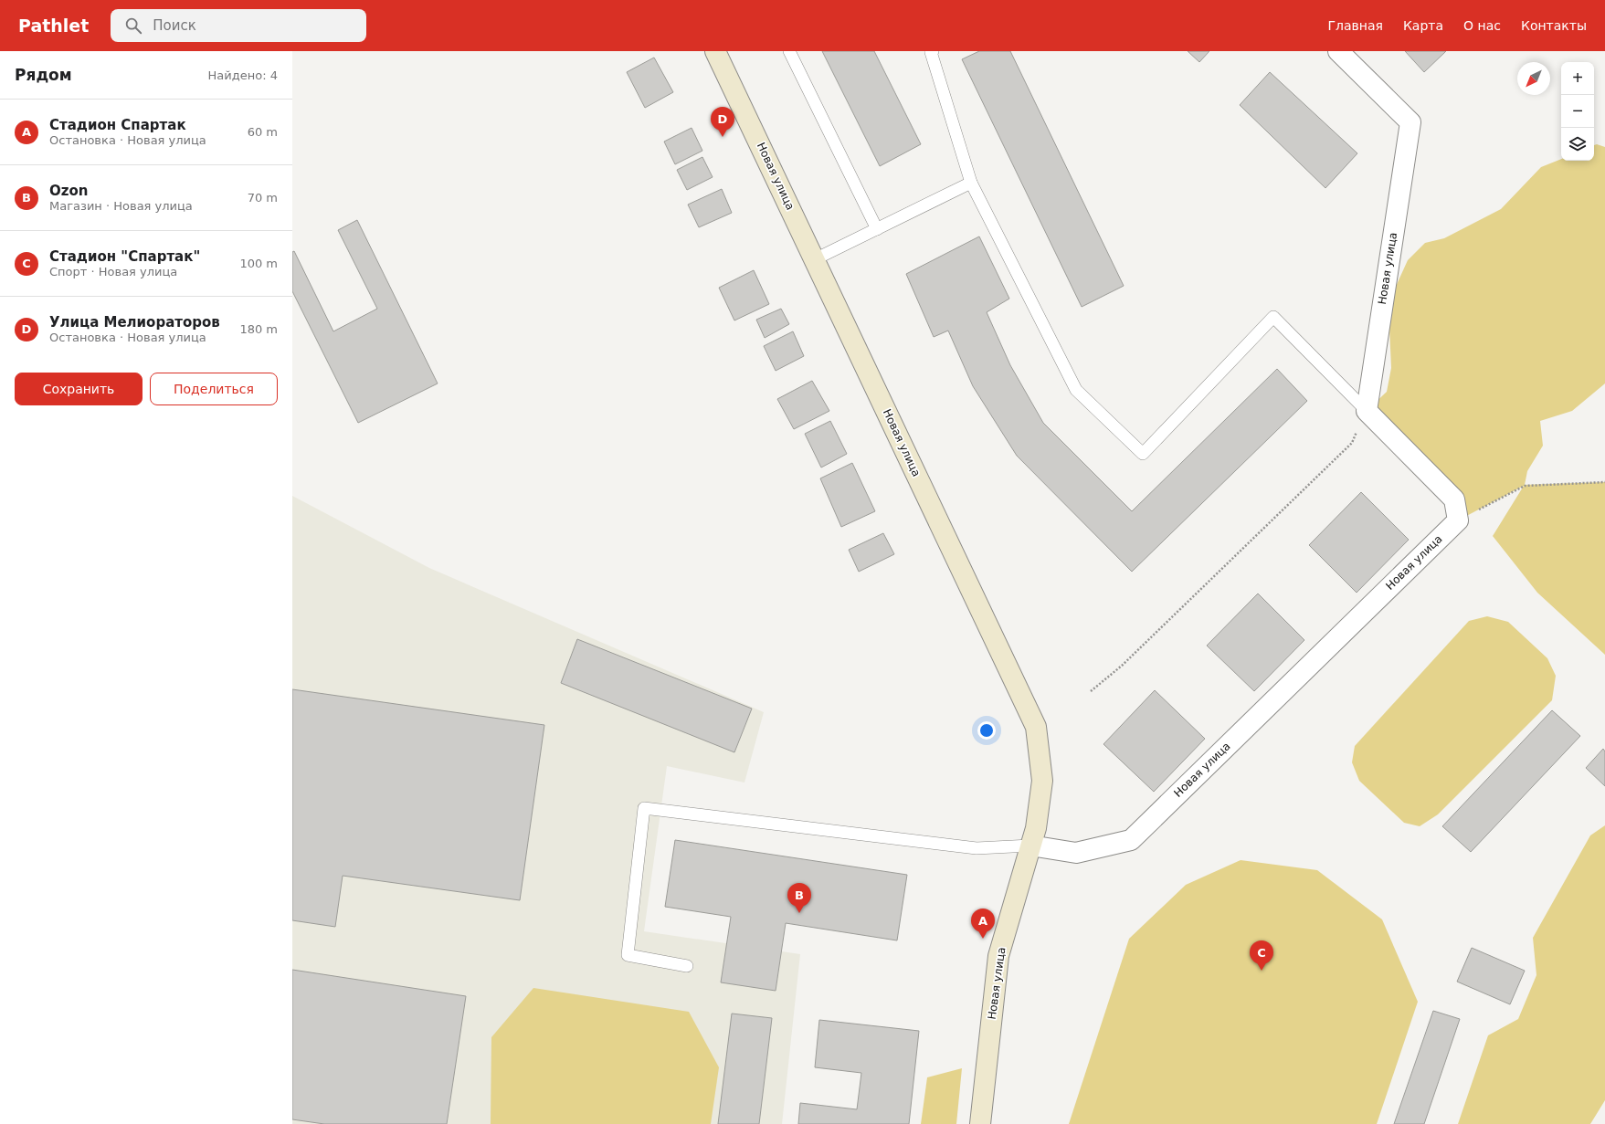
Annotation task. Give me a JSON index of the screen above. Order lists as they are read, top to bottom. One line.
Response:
{"streets":{"street":["Новая улица"]},"north":"bottom left","page":{"header":"Pathlet","search":"Поиск","nav":["Главная","Карта","О нас","Контакты"],"heading":["Рядом","Найдено: 4"],"map_buttons":["+","−"],"list":[{"mark":"A","name":"Стадион Спартак","note":"Остановка · Новая улица","value":"60 m"},{"mark":"B","name":"Ozon","note":"Магазин · Новая улица","value":"70 m"},{"mark":"C","name":"Стадион \"Спартак\"","note":"Спорт · Новая улица","value":"100 m"},{"mark":"D","name":"Улица Мелиораторов","note":"Остановка · Новая улица","value":"180 m"}],"pins":["D","B","A","C"],"buttons":["Сохранить","Поделиться"]}}
